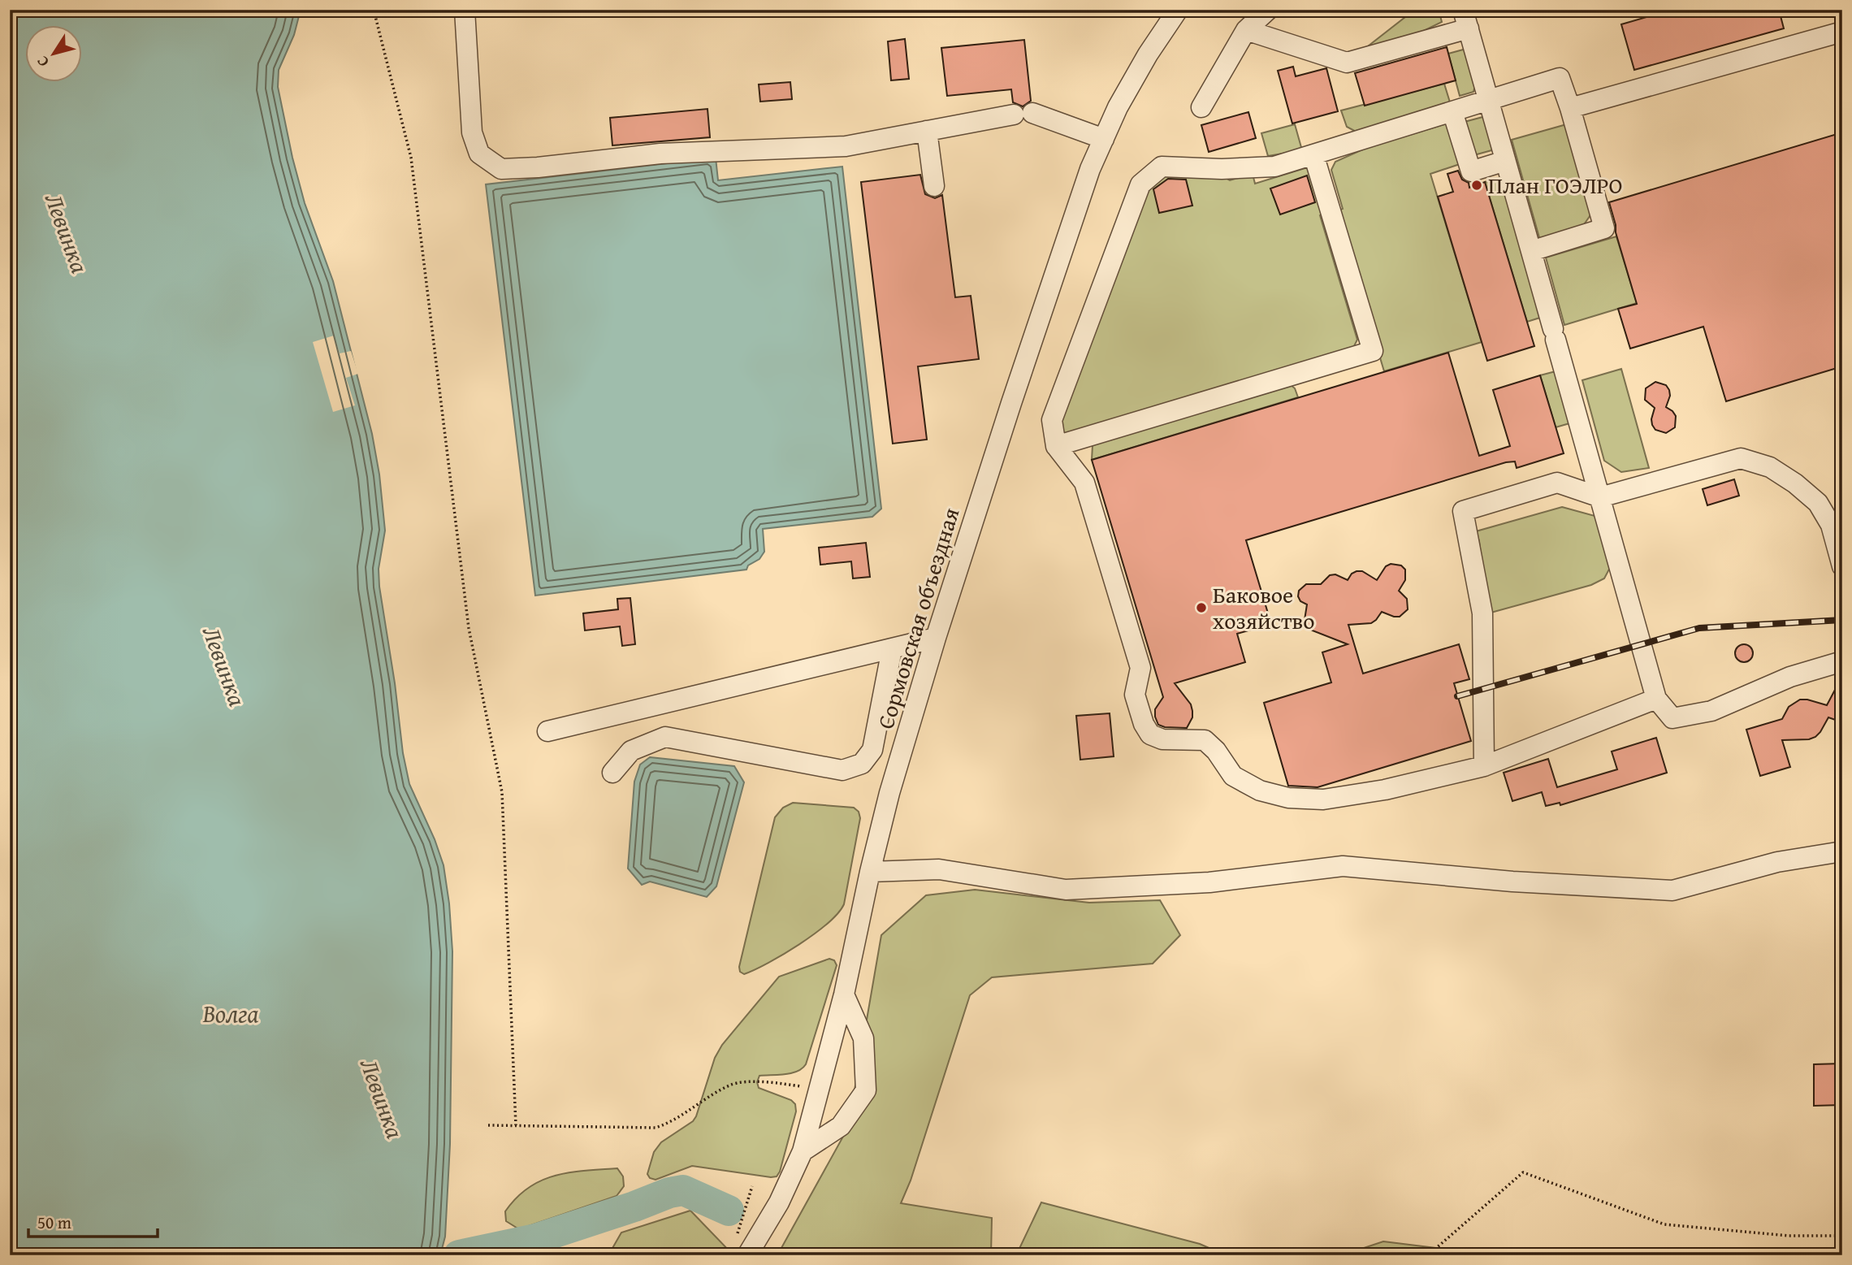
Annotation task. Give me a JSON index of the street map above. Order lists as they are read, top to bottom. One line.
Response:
{"streets":{"street":["Сормовская объездная"]},"water":["Левинка","Волга"],"places":["План ГОЭЛРО","Баковое хозяйство"],"scale_bar":"50 m","north":"bottom left"}
